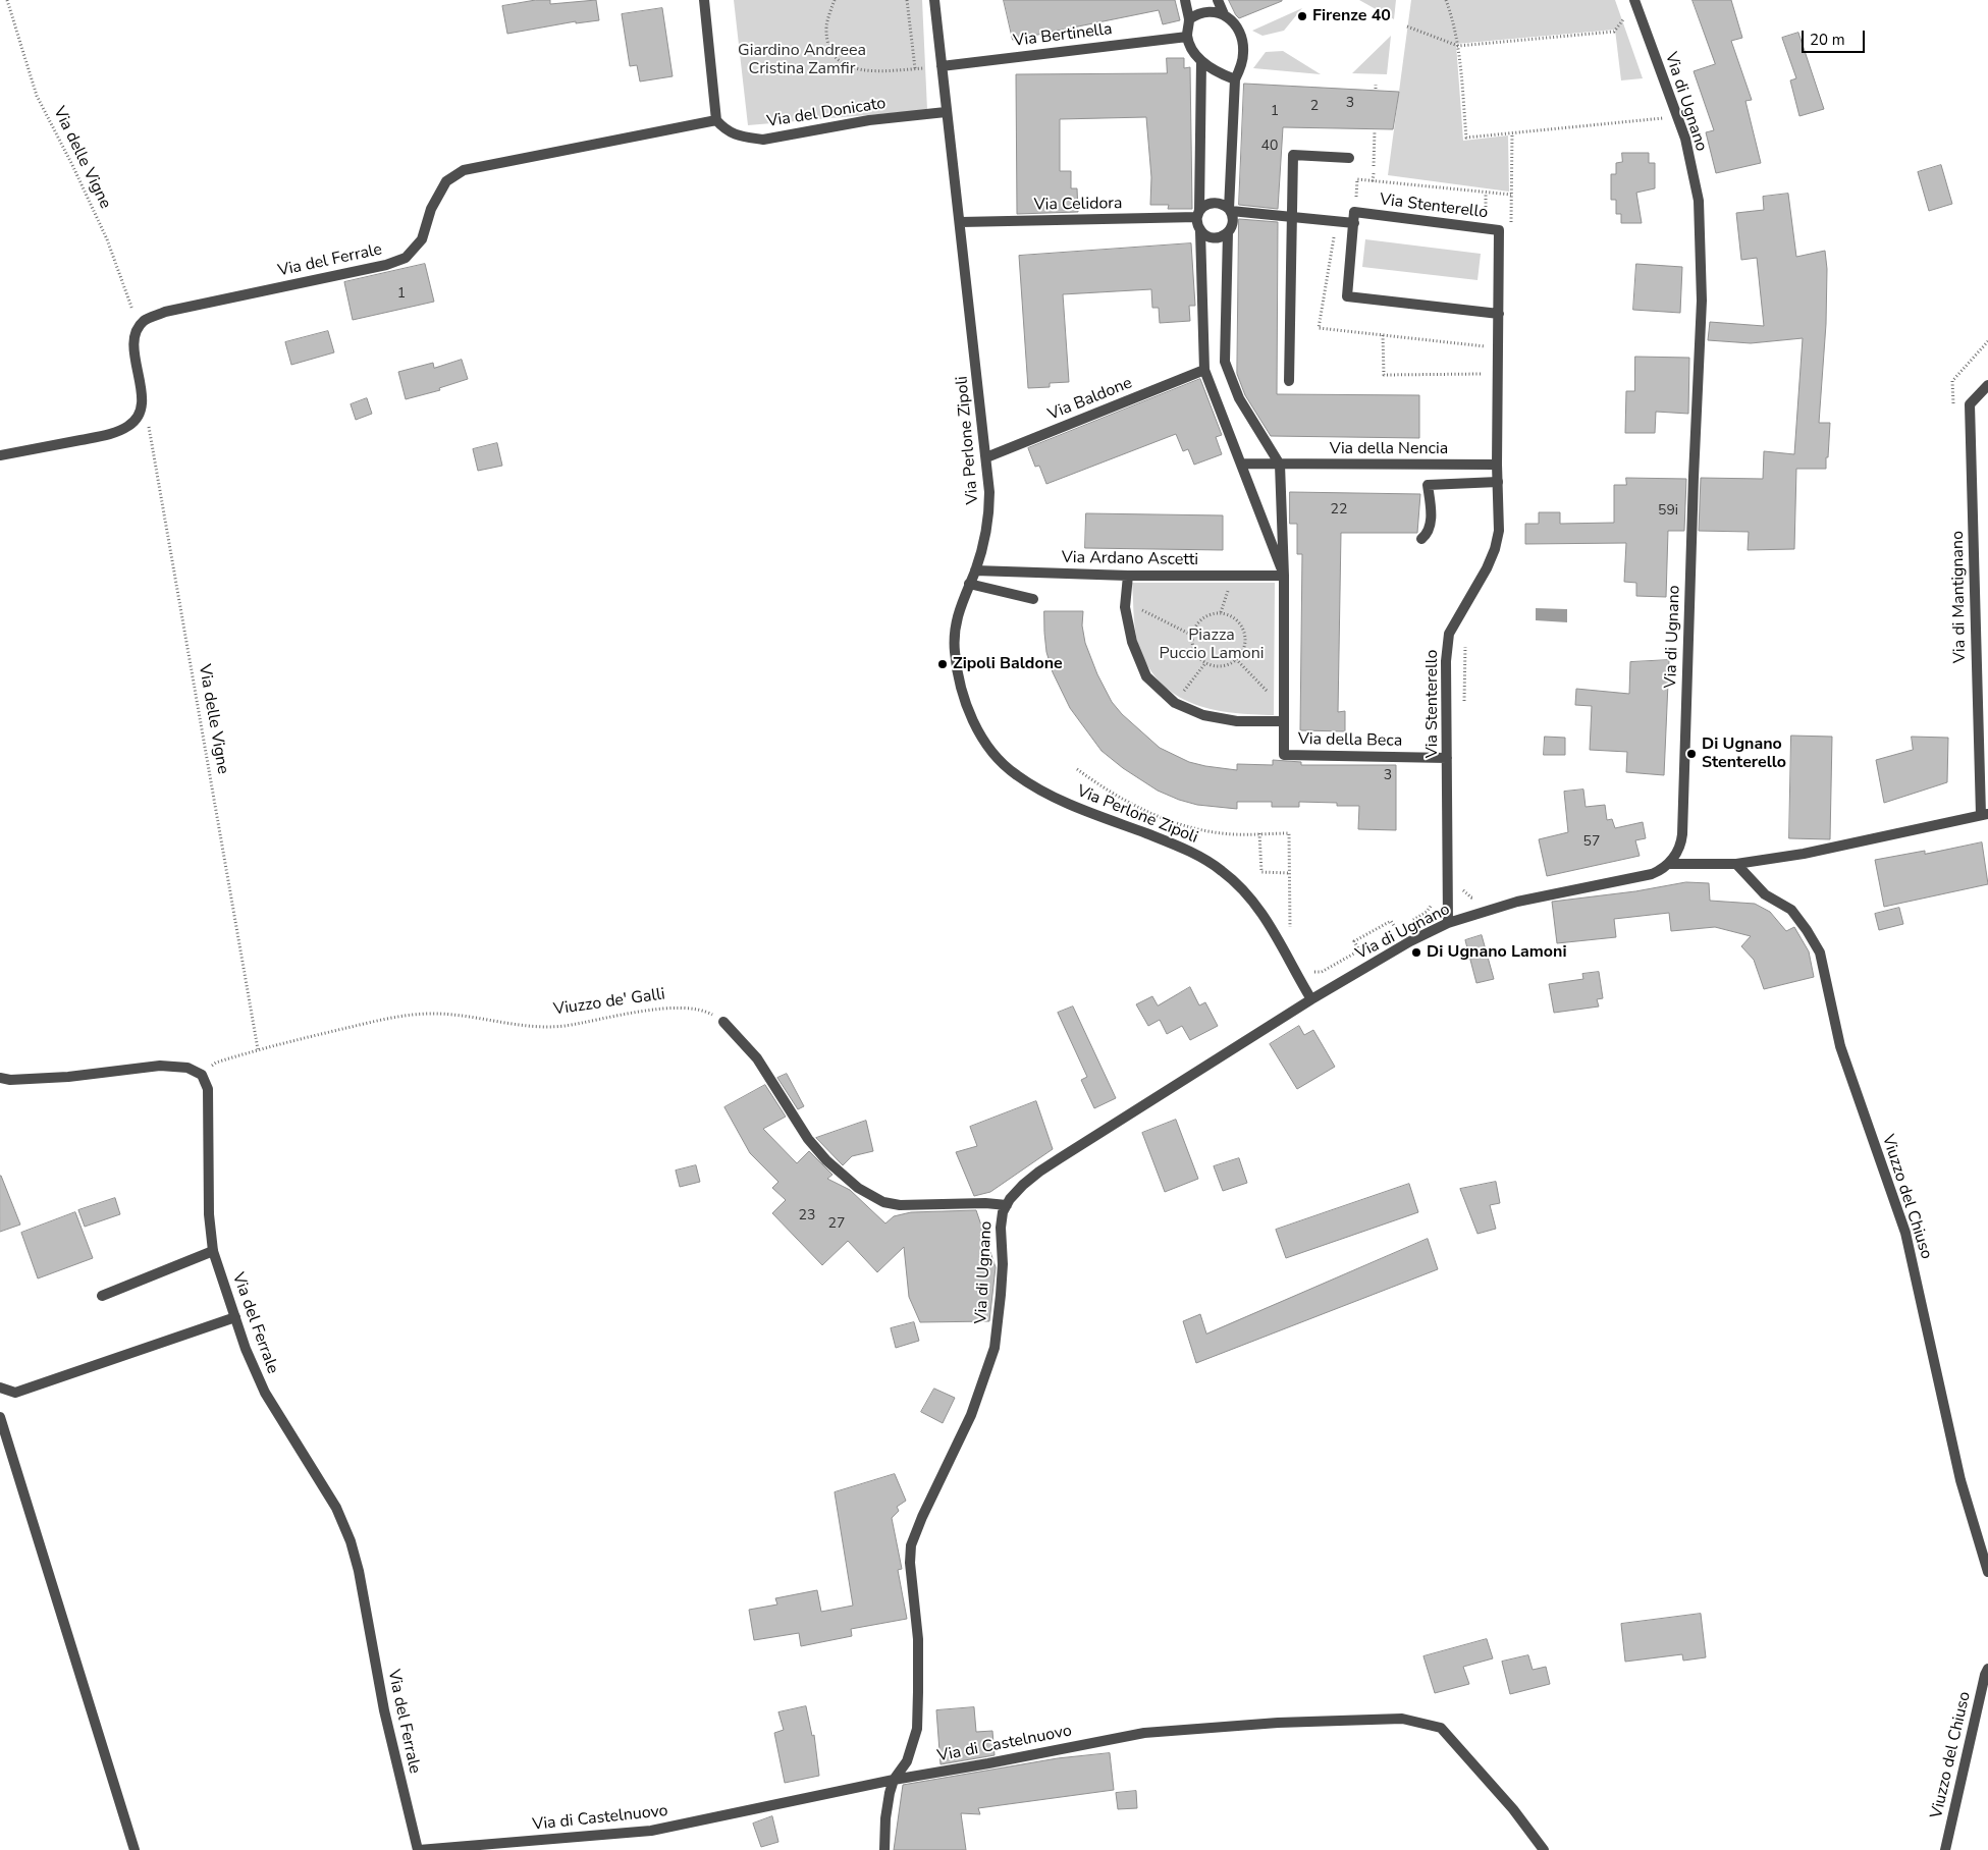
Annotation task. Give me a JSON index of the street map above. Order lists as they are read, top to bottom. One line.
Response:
{"streets":{"street":["Via Bertinella","Via di Ugnano","Via del Donicato","Via Celidora","Via Stenterello","Via del Ferrale","Via Baldone","Via Perlone Zipoli","Via della Nencia","Via Ardano Ascetti","Via di Mantignano","Via della Beca","Viuzzo del Chiuso","Via di Castelnuovo"],"path":["Via delle Vigne","Viuzzo de' Galli"]},"crossings":[["Via Bertinella","Via Perlone Zipoli"],["Via di Ugnano","Via Stenterello"],["Via di Ugnano","Via Perlone Zipoli"],["Via di Ugnano","Via di Mantignano"],["Via di Ugnano","Via di Castelnuovo"],["Via del Donicato","Via del Ferrale"],["Via del Donicato","Via Perlone Zipoli"],["Via delle Vigne","Via del Ferrale"],["Via delle Vigne","Viuzzo de' Galli"],["Via Celidora","Via Stenterello"],["Via Celidora","Via Perlone Zipoli"],["Via Stenterello","Via della Nencia"],["Via Stenterello","Via della Beca"],["Via del Ferrale","Viuzzo de' Galli"],["Via del Ferrale","Via di Castelnuovo"],["Via Baldone","Via Perlone Zipoli"],["Via Perlone Zipoli","Via Ardano Ascetti"],["Via di Mantignano","Viuzzo del Chiuso"]],"parks":["Giardino Andreea Cristina Zamfir","Piazza Puccio Lamoni"],"places":["Firenze 40","Zipoli Baldone","Di Ugnano Stenterello","Di Ugnano Lamoni"],"house_numbers":["3","2","1","40","1","22","59i","3","57","23","27"],"scale_bar":"20 m"}
